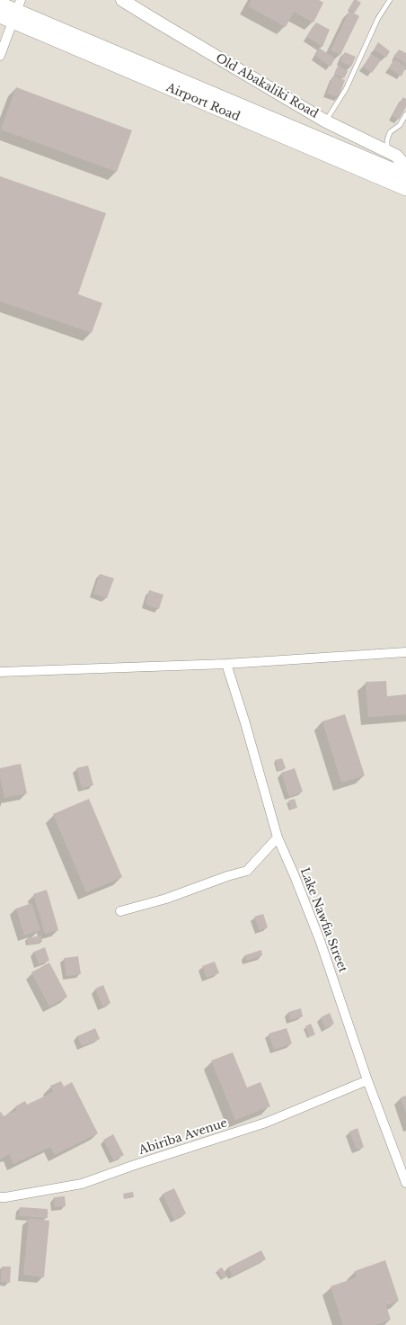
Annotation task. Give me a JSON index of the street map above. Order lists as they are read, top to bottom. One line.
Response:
{"streets":{"main road":["Old Abakaliki Road","Airport Road"],"street":["Lake Nawfia Street","Abiriba Avenue"]},"crossings":[["Old Abakaliki Road","Airport Road"],["Lake Nawfia Street","Abiriba Avenue"]]}
